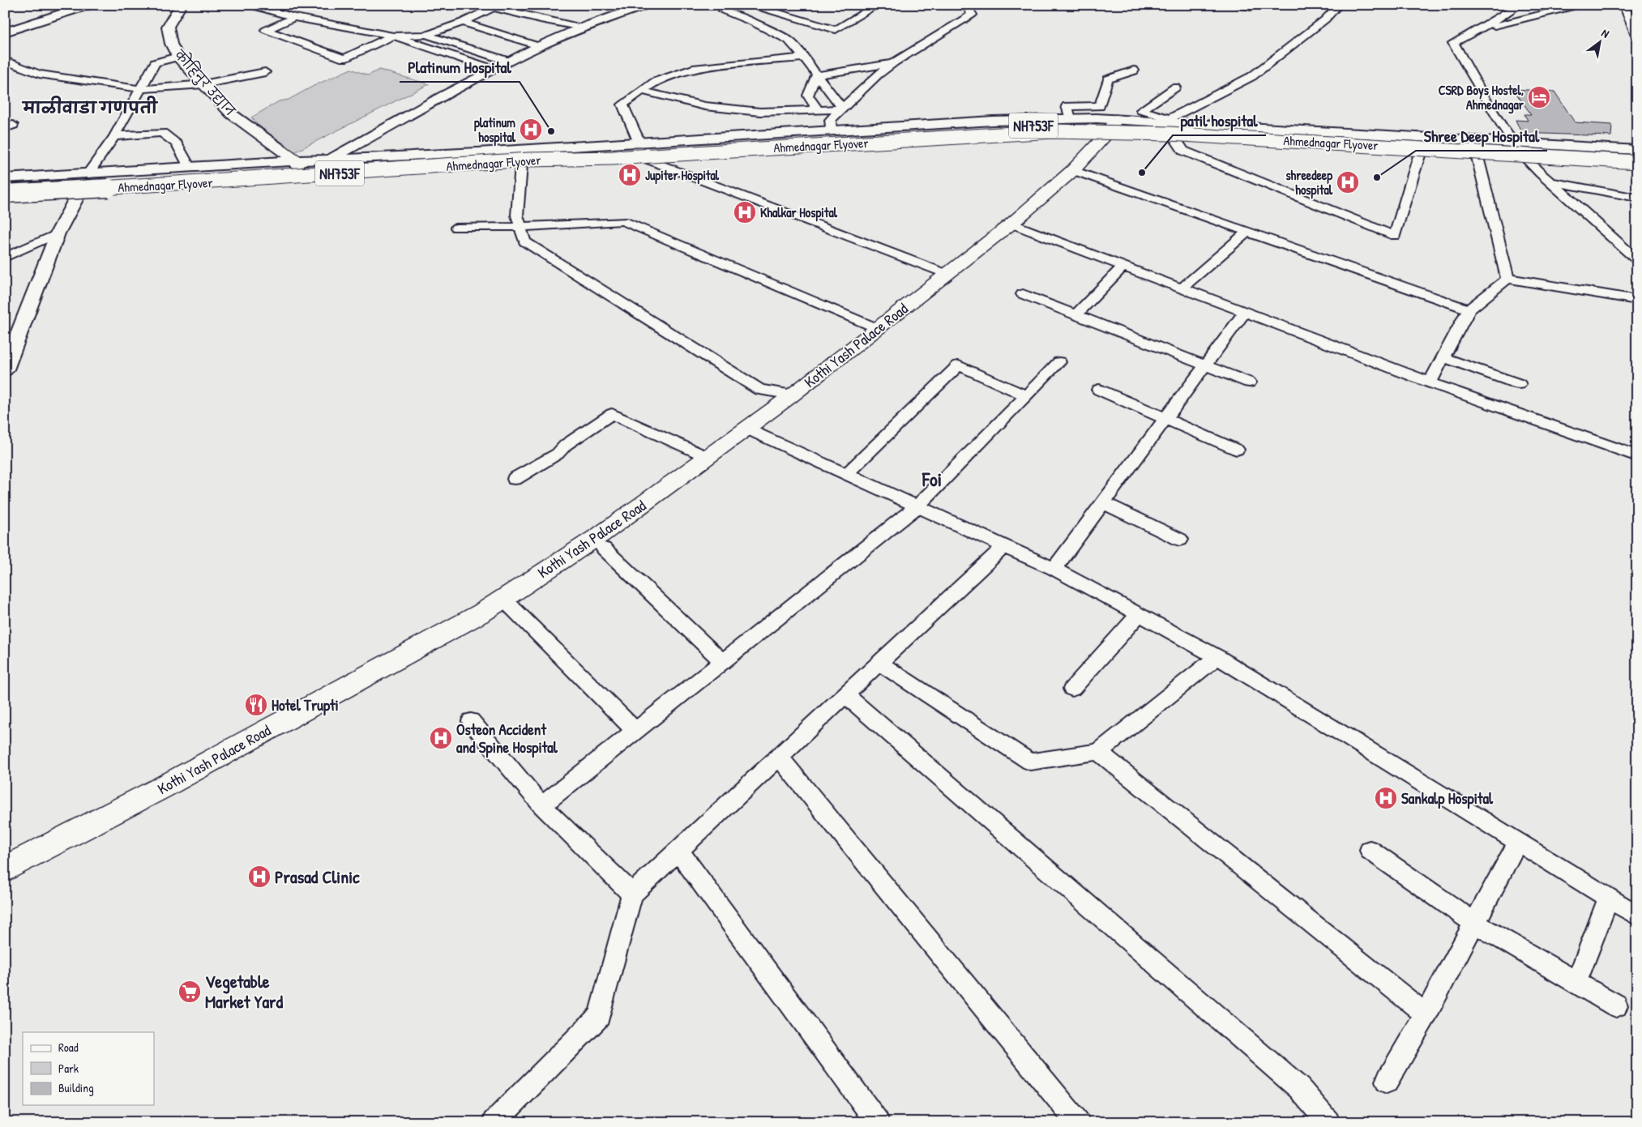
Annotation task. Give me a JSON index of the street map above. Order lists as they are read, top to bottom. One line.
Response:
{"streets":{"main road":["NH753F","Ahmednagar Flyover","Kothi Yash Palace Road"],"street":["कोहिनुर उद्यान"]},"districts":["माळीवाडा गणपती","Foi"],"places":{"hotel":["CSRD Boys Hostel, Ahmednagar"],"hospital":["platinum hospital","Jupiter Hospital","shreedeep hospital","Khalkar Hospital","Osteon Accident and Spine Hospital","Sankalp Hospital","Prasad Clinic"],"other":["Platinum Hospital","patil hospital","Shree Deep Hospital"],"restaurant":["Hotel Trupti"],"supermarket":["Vegetable Market Yard"]},"legend":["Road","Park","Building"],"north":"top right"}
